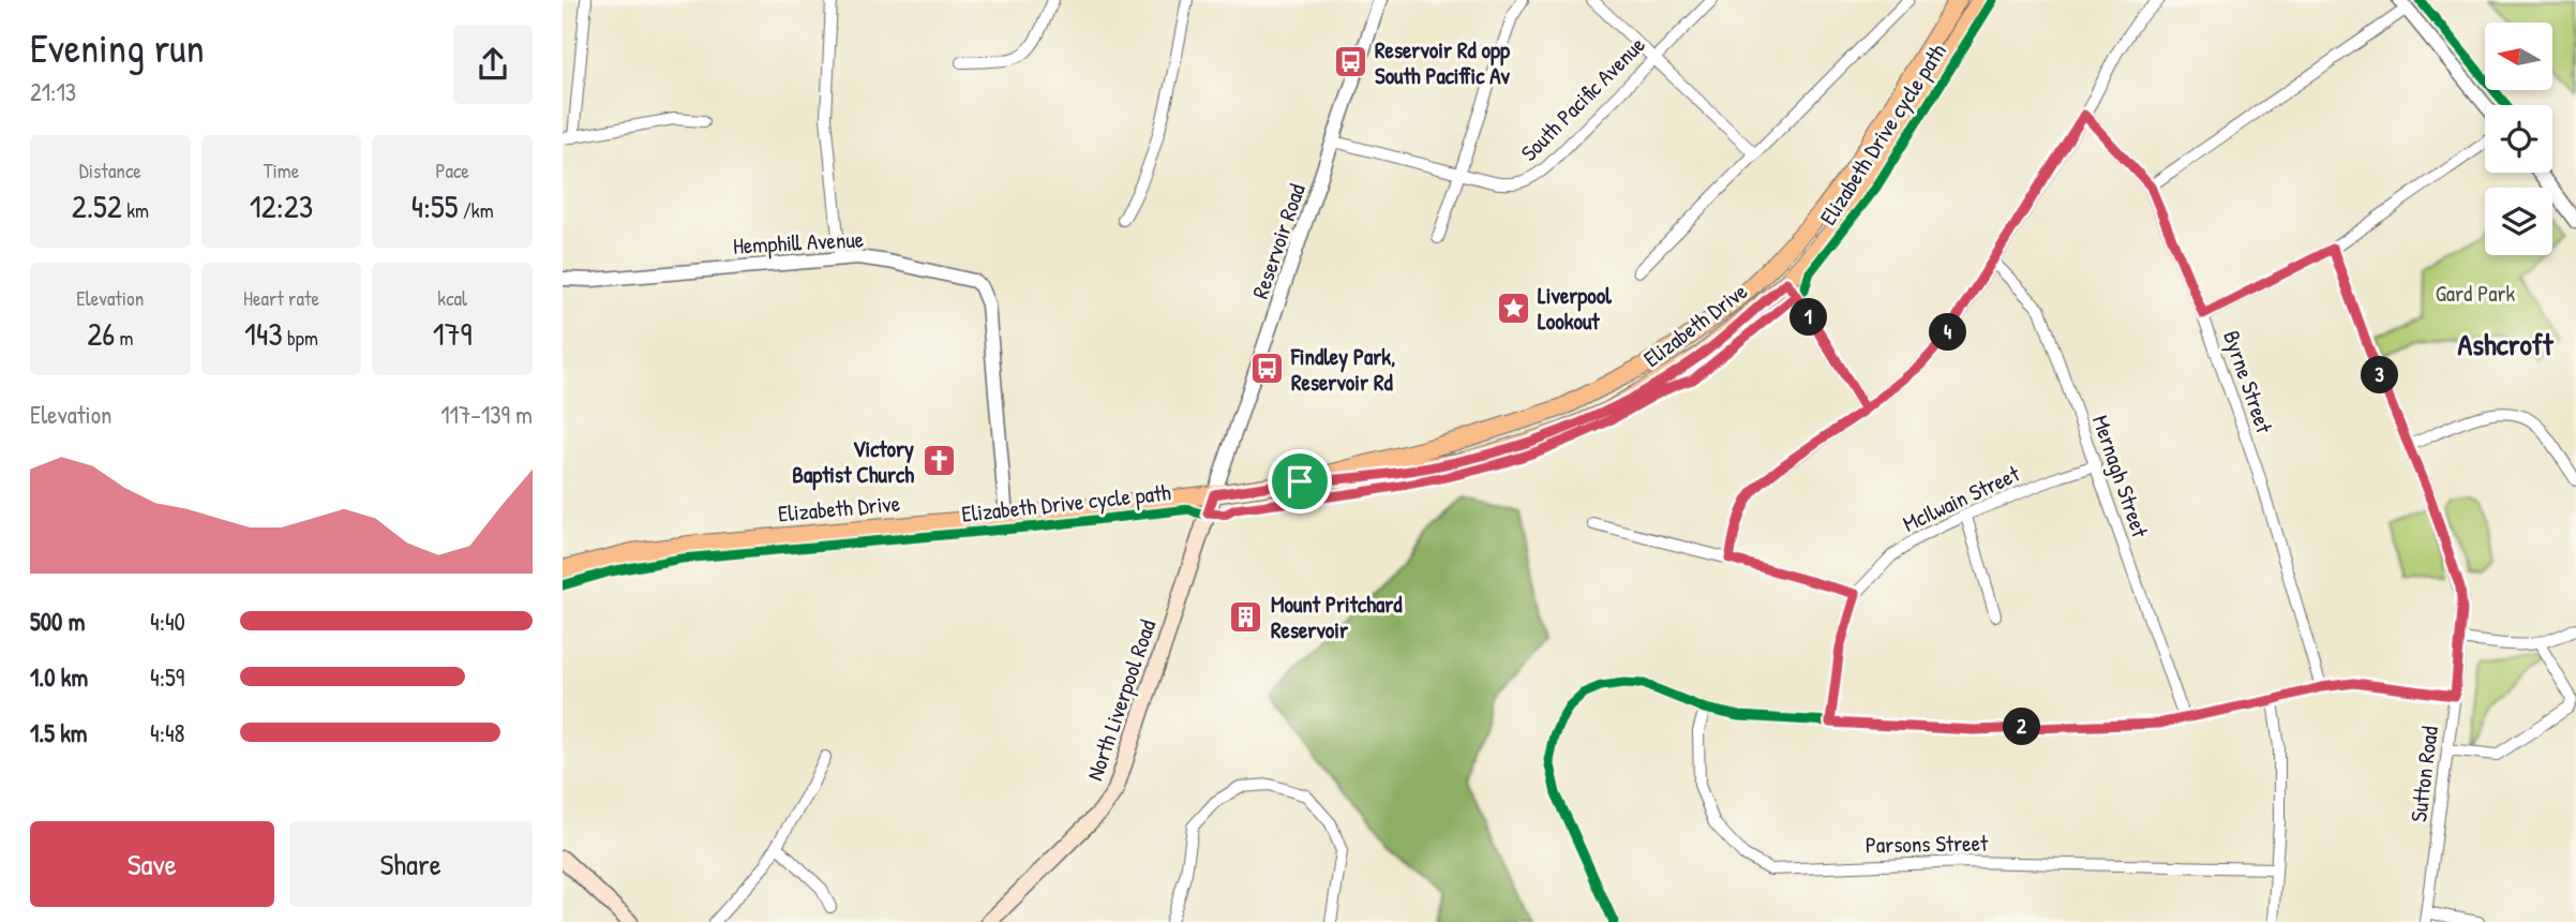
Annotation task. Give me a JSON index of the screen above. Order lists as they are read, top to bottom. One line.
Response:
{"streets":{"main road":["Elizabeth Drive","North Liverpool Road"],"street":["South Pacific Avenue","Reservoir Road","Hemphill Avenue","Byrne Street","Mernagh Street","McIlwain Street","Sutton Road","Parsons Street"],"cycle path":["Elizabeth Drive cycle path"]},"crossings":[["South Pacific Avenue","Reservoir Road"],["Reservoir Road","Elizabeth Drive"],["Reservoir Road","North Liverpool Road"],["Hemphill Avenue","Elizabeth Drive"],["Elizabeth Drive","North Liverpool Road"],["Mernagh Street","McIlwain Street"]],"districts":["Ashcroft"],"parks":["Gard Park"],"places":{"bus stop":["Reservoir Rd opp South Paciffic Av","Findley Park, Reservoir Rd"],"place":["Liverpool Lookout"],"church":["Victory Baptist Church"],"building":["Mount Pritchard Reservoir"]},"north":"left","page":{"heading":["Evening run","21:13"],"stats":[["Distance","2.52 km"],["Time","12:23"],["Pace","4:55 /km"],["Elevation","26 m"],["Heart rate","143 bpm"],["kcal","179"]],"pins":["1","4","3","2"],"chart":["Elevation","117–139 m"],"list":[{"name":"500 m","note":"4:40"},{"name":"1.0 km","note":"4:59"},{"name":"1.5 km","note":"4:48"}],"buttons":["Save","Share"]}}
